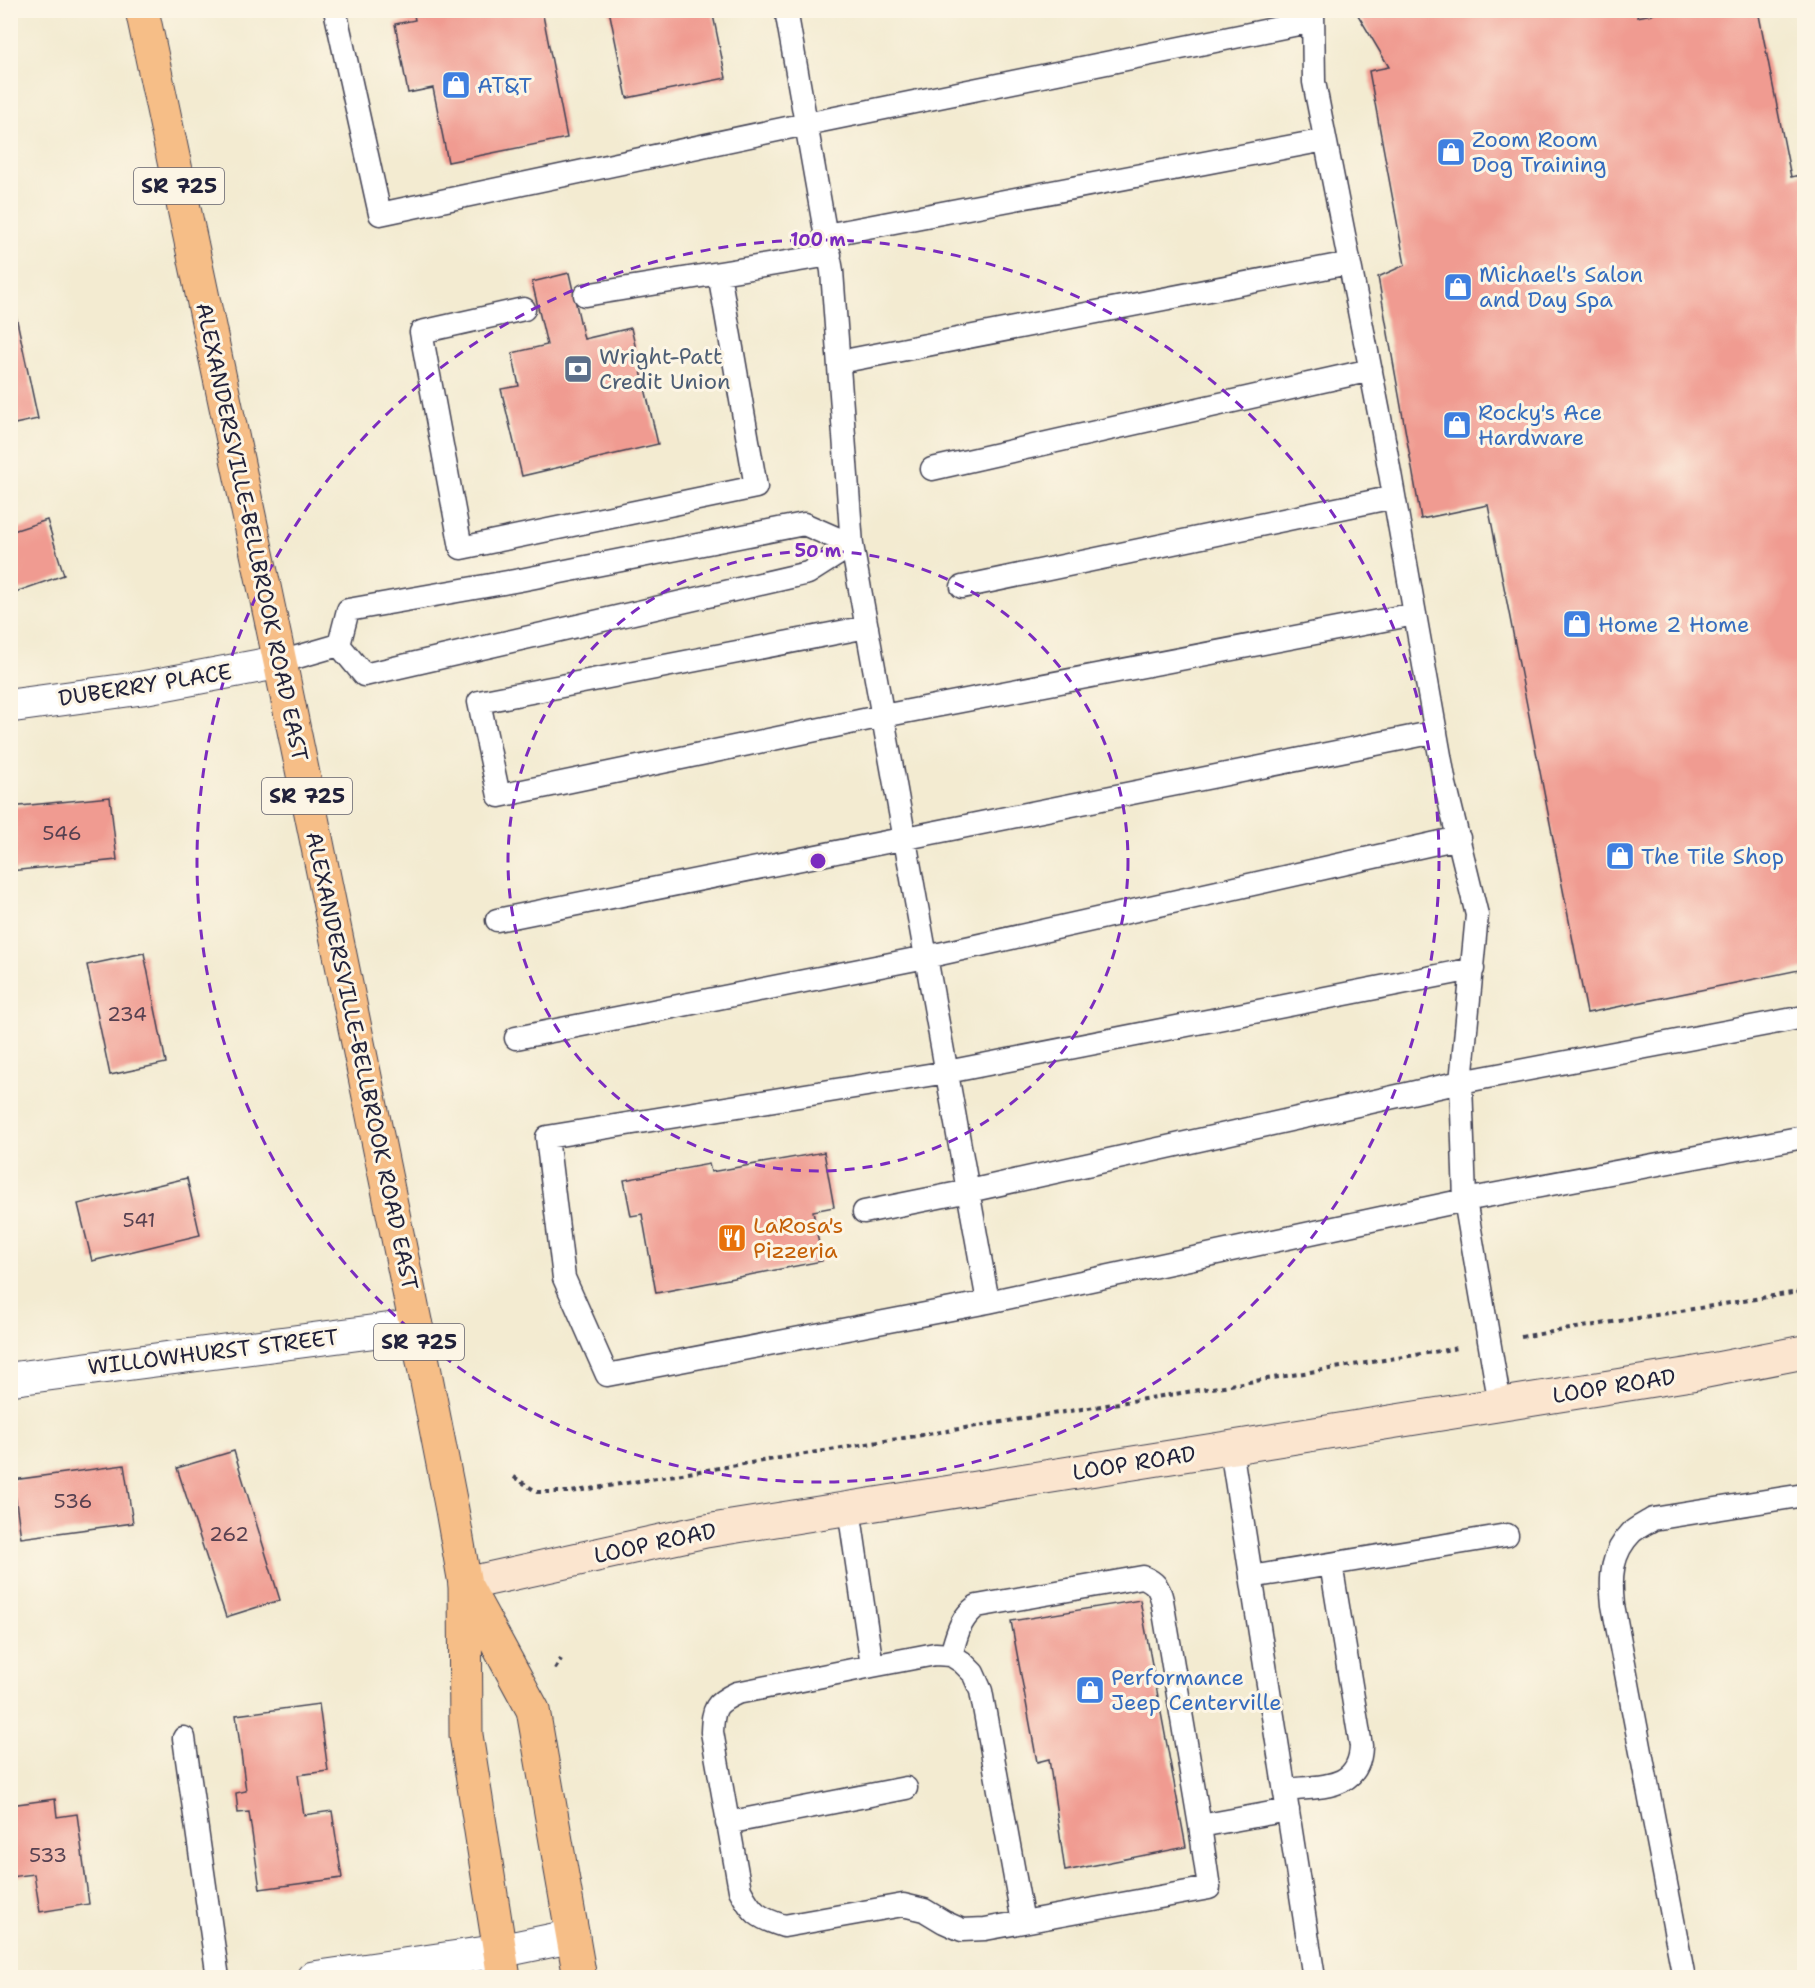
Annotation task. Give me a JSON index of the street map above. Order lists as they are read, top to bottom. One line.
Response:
{"streets":{"main road":["SR 725","ALEXANDERSVILLE-BELLBROOK ROAD EAST"],"street":["DUBERRY PLACE","WILLOWHURST STREET","LOOP ROAD"]},"crossings":[["ALEXANDERSVILLE-BELLBROOK ROAD EAST","DUBERRY PLACE"],["ALEXANDERSVILLE-BELLBROOK ROAD EAST","WILLOWHURST STREET"],["ALEXANDERSVILLE-BELLBROOK ROAD EAST","LOOP ROAD"]],"places":{"shop":["AT&T","Zoom Room Dog Training","Michael's Salon and Day Spa","Rocky's Ace Hardware","Home 2 Home","The Tile Shop","Performance Jeep Centerville"],"bank":["Wright-Patt Credit Union"],"restaurant":["LaRosa's Pizzeria"]},"house_numbers":["546","234","541","536","262","533"],"rings":["100 m","50 m"]}
